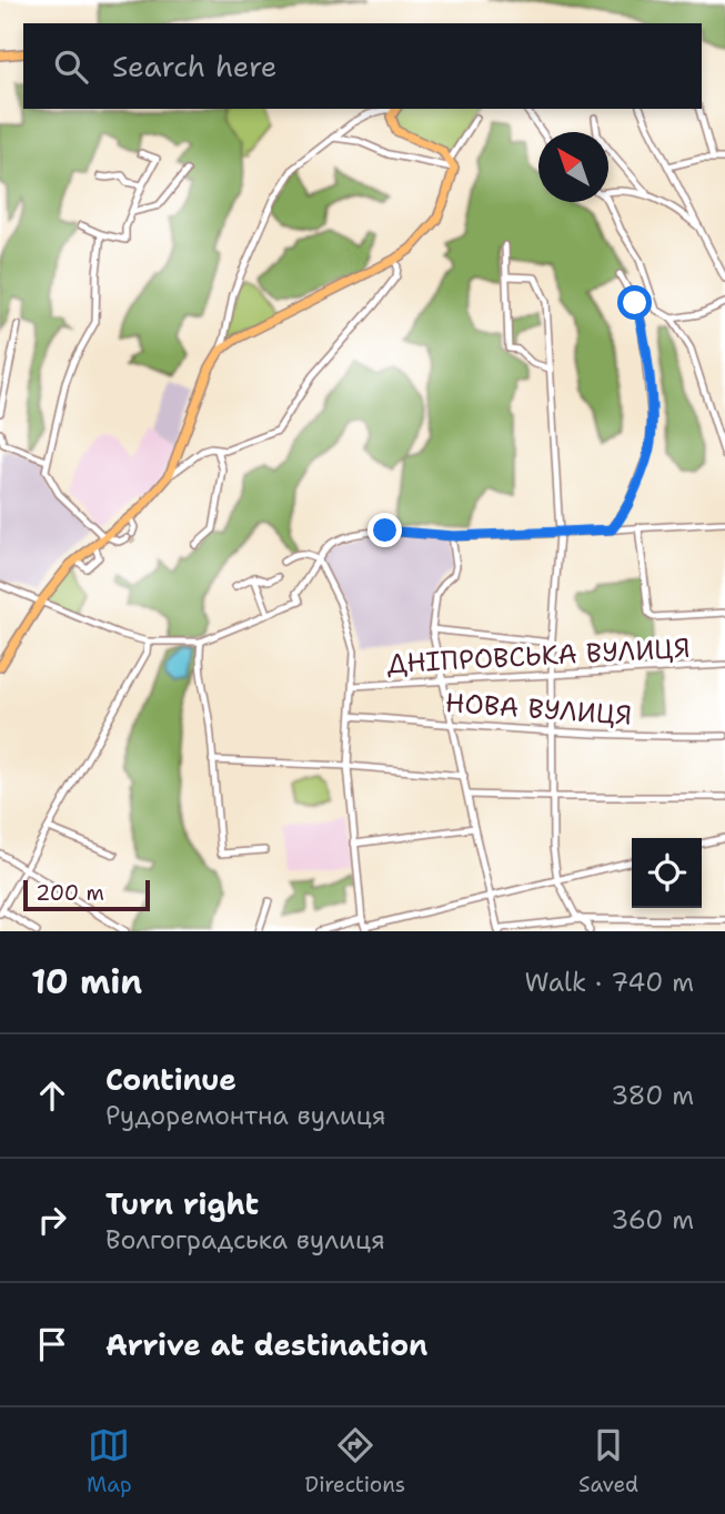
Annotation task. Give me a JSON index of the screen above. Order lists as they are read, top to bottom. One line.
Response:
{"streets":{"street":["ДНІПРОВСЬКА ВУЛИЦЯ","НОВА ВУЛИЦЯ"]},"scale_bar":"200 m","north":"top left","page":{"search":"Search here","scale":"200 m","heading":["10 min","Walk · 740 m"],"list":[["Continue","Рудоремонтна вулиця","380 m"],["Turn right","Волгоградська вулиця","360 m"],"Arrive at destination"],"nav":["Map","Directions","Saved"]}}
